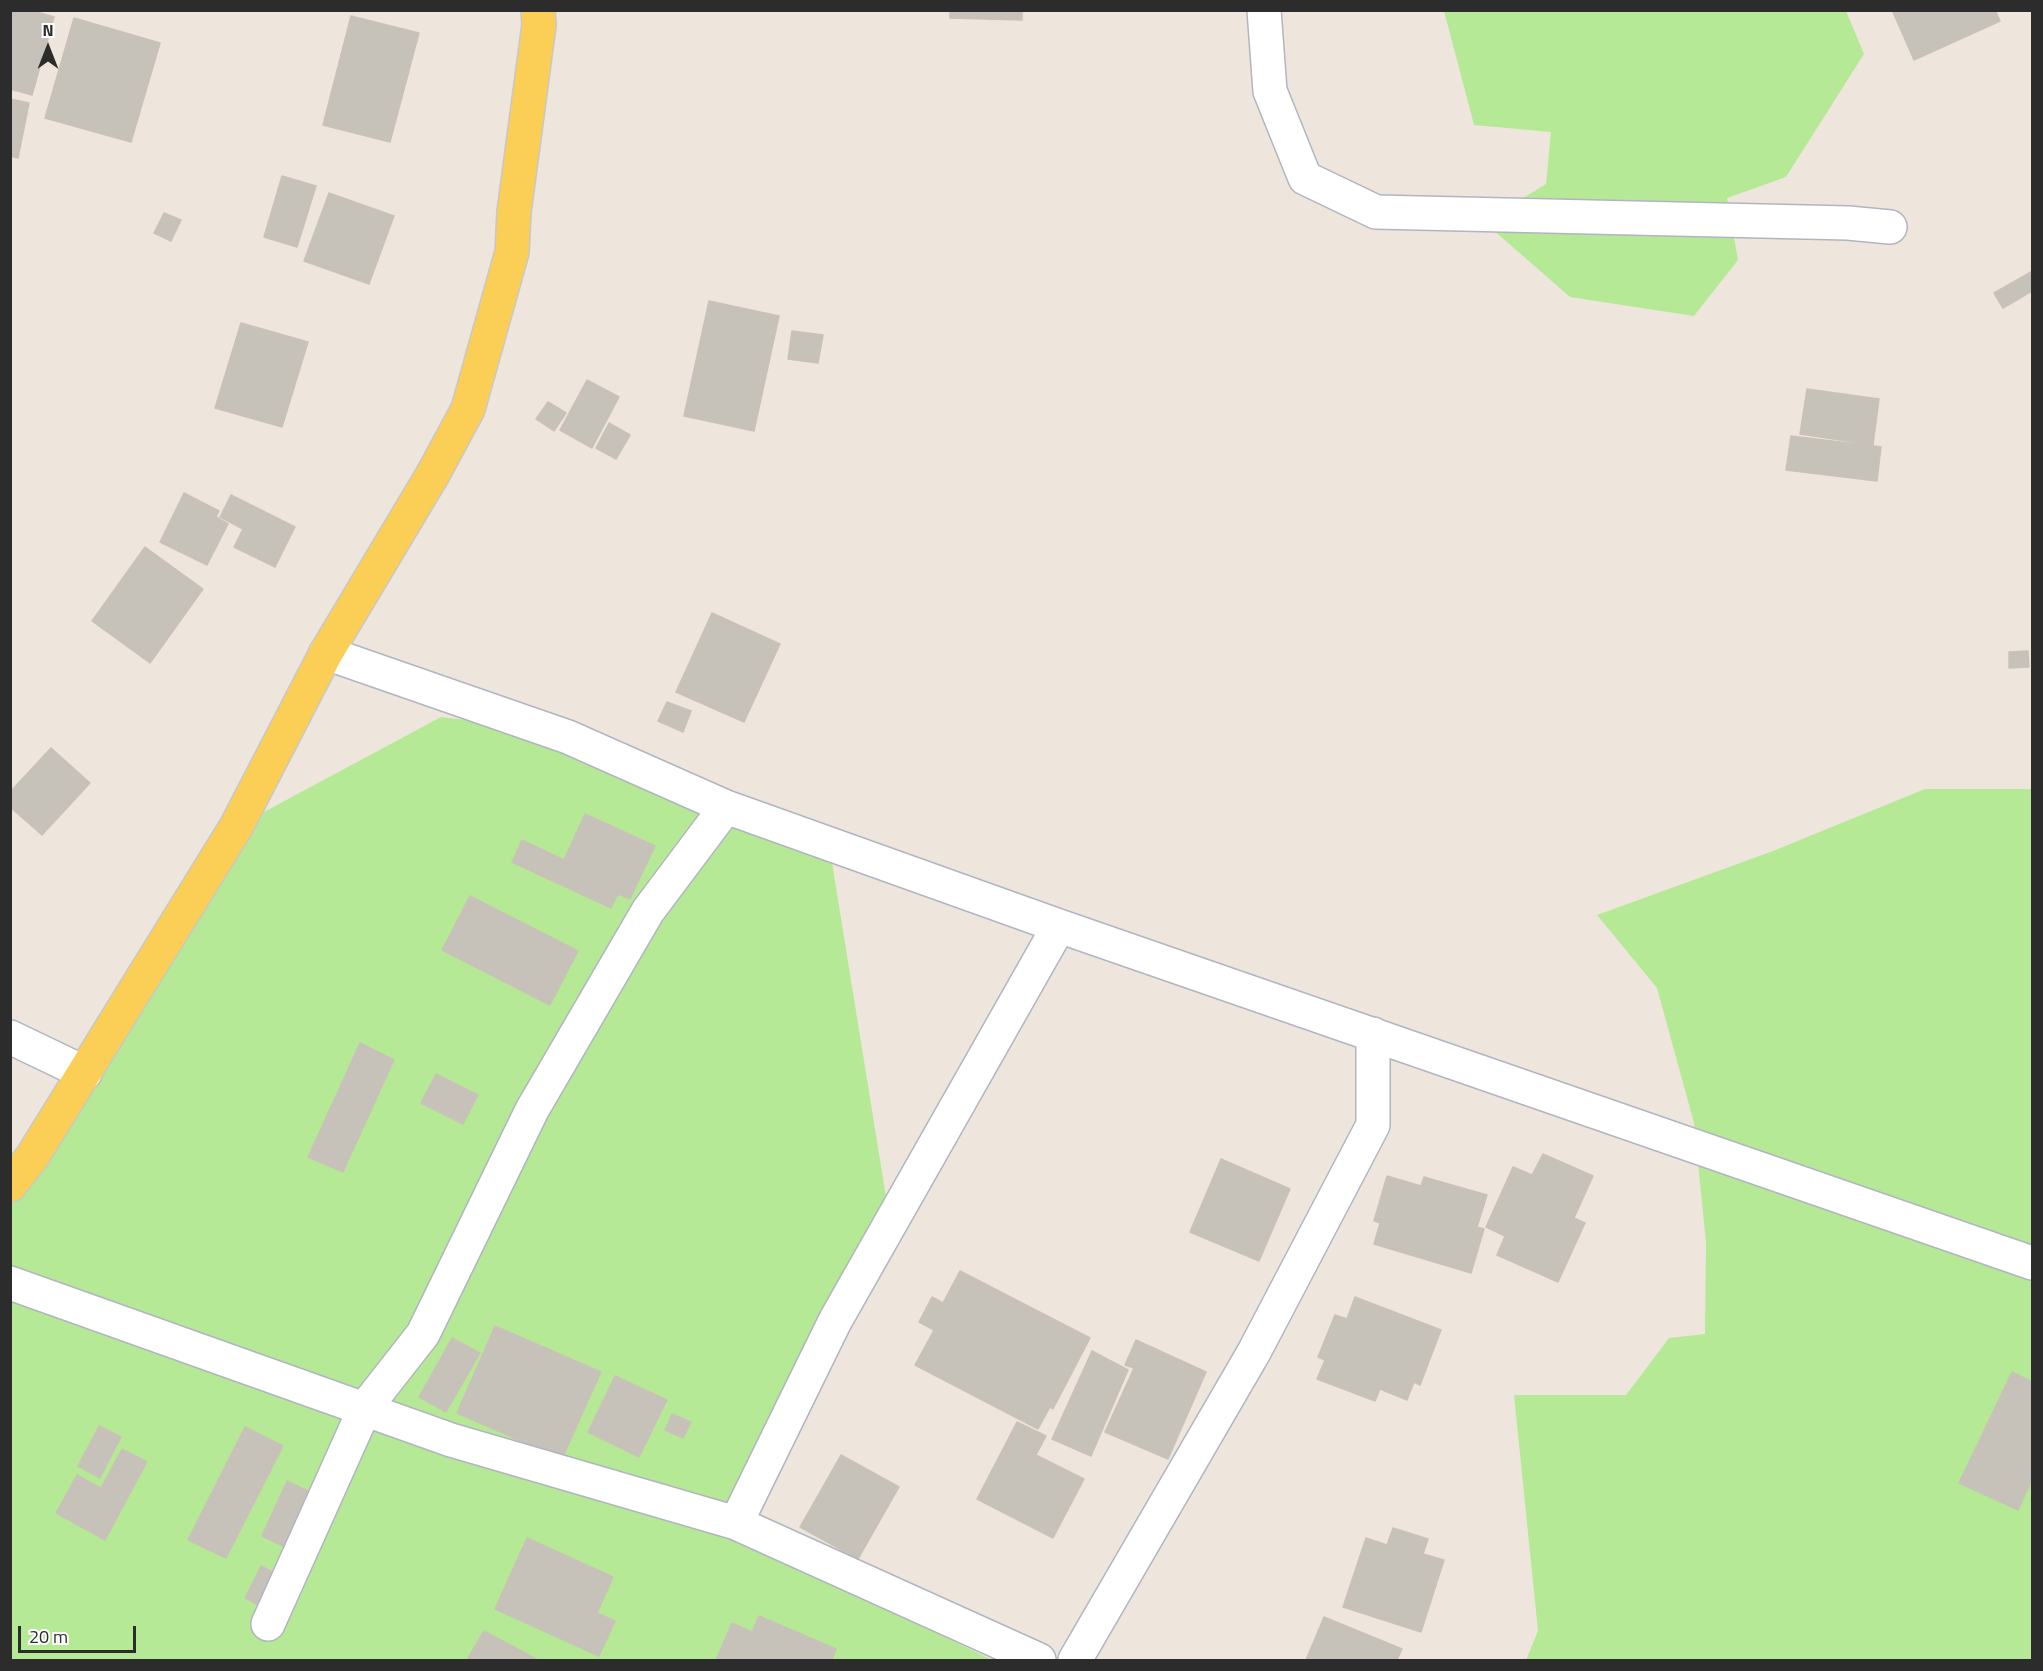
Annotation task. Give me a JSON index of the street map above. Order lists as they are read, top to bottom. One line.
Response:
{"scale_bar":"20 m","north":"top"}
